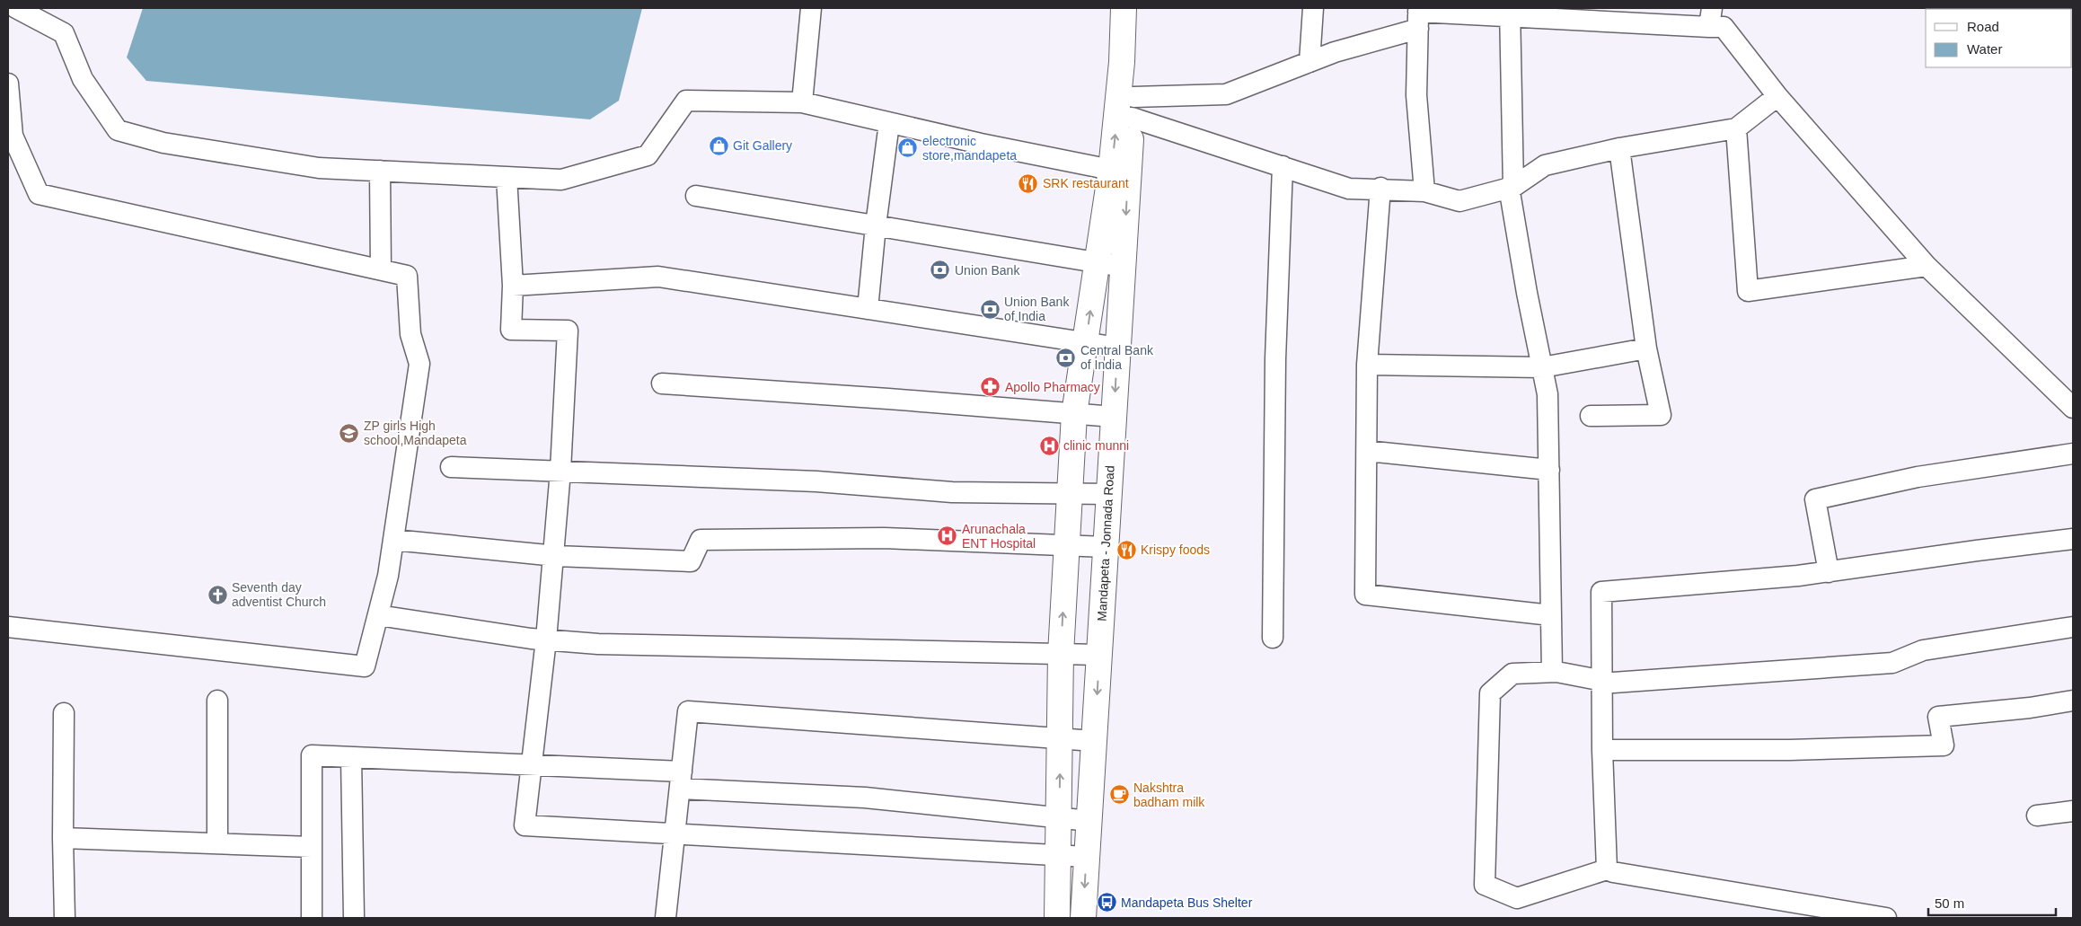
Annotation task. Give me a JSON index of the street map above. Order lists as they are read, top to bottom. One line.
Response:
{"streets":{"main road":["Mandapeta - Jonnada Road"]},"places":{"shop":["Git Gallery","electronic store,mandapeta"],"restaurant":["SRK restaurant","Krispy foods"],"bank":["Union Bank","Union Bank of India","Central Bank of India"],"pharmacy":["Apollo Pharmacy"],"school or university":["ZP girls High school,Mandapeta"],"hospital":["clinic munni","Arunachala ENT Hospital"],"church":["Seventh day adventist Church"],"cafe":["Nakshtra badham milk"],"bus stop":["Mandapeta Bus Shelter"]},"legend":["Road","Water"],"scale_bar":"50 m"}
